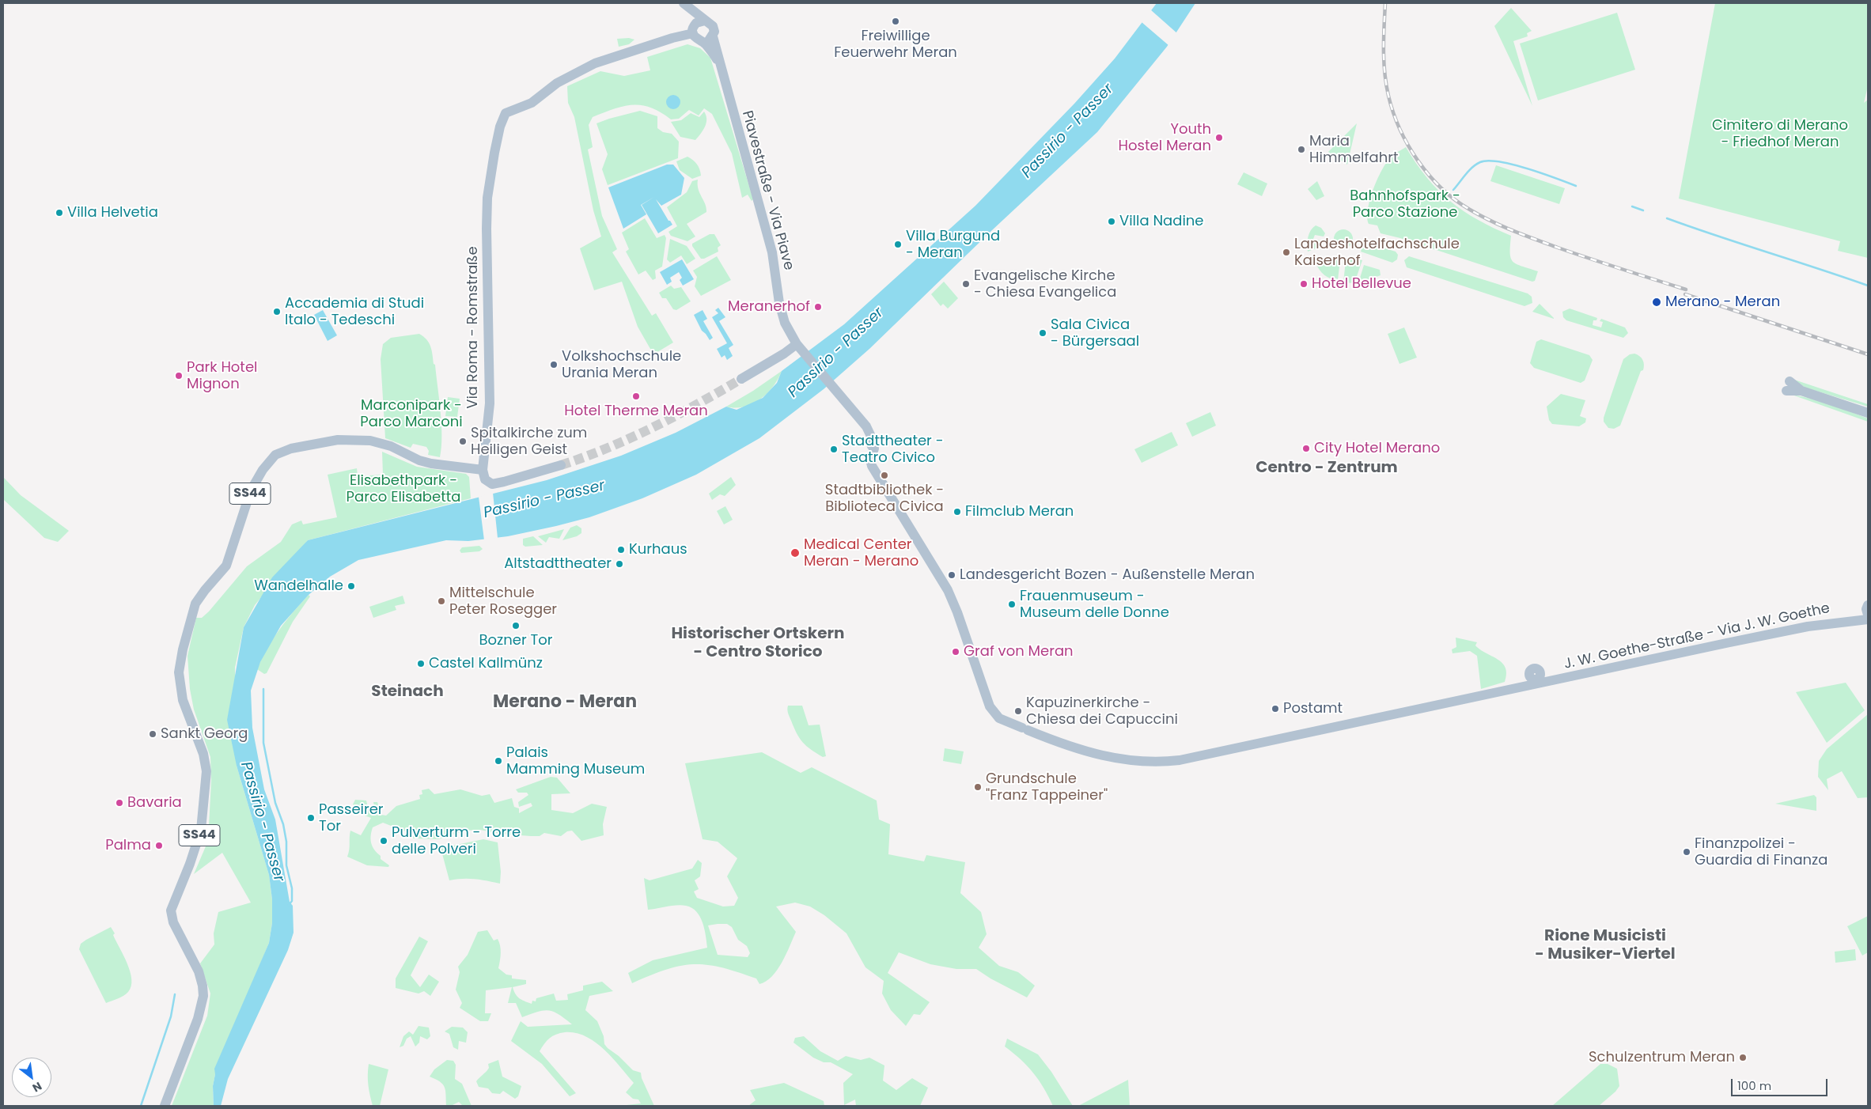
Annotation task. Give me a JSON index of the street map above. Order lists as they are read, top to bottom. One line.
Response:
{"streets":{"main road":["Piavestraße - Via Piave","Via Roma - Romstraße","SS44","J. W. Goethe-Straße - Via J. W. Goethe"]},"crossings":[["Piavestraße - Via Piave","Via Roma - Romstraße"],["Piavestraße - Via Piave","J. W. Goethe-Straße - Via J. W. Goethe"],["Via Roma - Romstraße","SS44"]],"districts":["Centro - Zentrum","Historischer Ortskern - Centro Storico","Steinach","Merano - Meran","Rione Musicisti - Musiker-Viertel"],"water":["Passirio - Passer"],"parks":["Cimitero di Merano - Friedhof Meran","Bahnhofspark - Parco Stazione","Marconipark - Parco Marconi","Elisabethpark - Parco Elisabetta"],"places":["Freiwillige Feuerwehr Meran","Youth Hostel Meran","Maria Himmelfahrt","Villa Helvetia","Villa Nadine","Villa Burgund - Meran","Landeshotelfachschule Kaiserhof","Evangelische Kirche - Chiesa Evangelica","Hotel Bellevue","Merano - Meran","Meranerhof","Accademia di Studi Italo - Tedeschi","Sala Civica - Bürgersaal","Volkshochschule Urania Meran","Park Hotel Mignon","Hotel Therme Meran","Spitalkirche zum Heiligen Geist","City Hotel Merano","Stadttheater - Teatro Civico","Stadtbibliothek - Biblioteca Civica","Filmclub Meran","Kurhaus","Medical Center Meran - Merano","Altstadttheater","Landesgericht Bozen - Außenstelle Meran","Wandelhalle","Mittelschule Peter Rosegger","Frauenmuseum - Museum delle Donne","Bozner Tor","Graf von Meran","Castel Kallmünz","Postamt","Kapuzinerkirche - Chiesa dei Capuccini","Sankt Georg","Palais Mamming Museum","Grundschule \"Franz Tappeiner\"","Bavaria","Passeirer Tor","Pulverturm - Torre delle Polveri","Palma","Finanzpolizei - Guardia di Finanza","Schulzentrum Meran"],"scale_bar":"100 m","north":"bottom right"}
